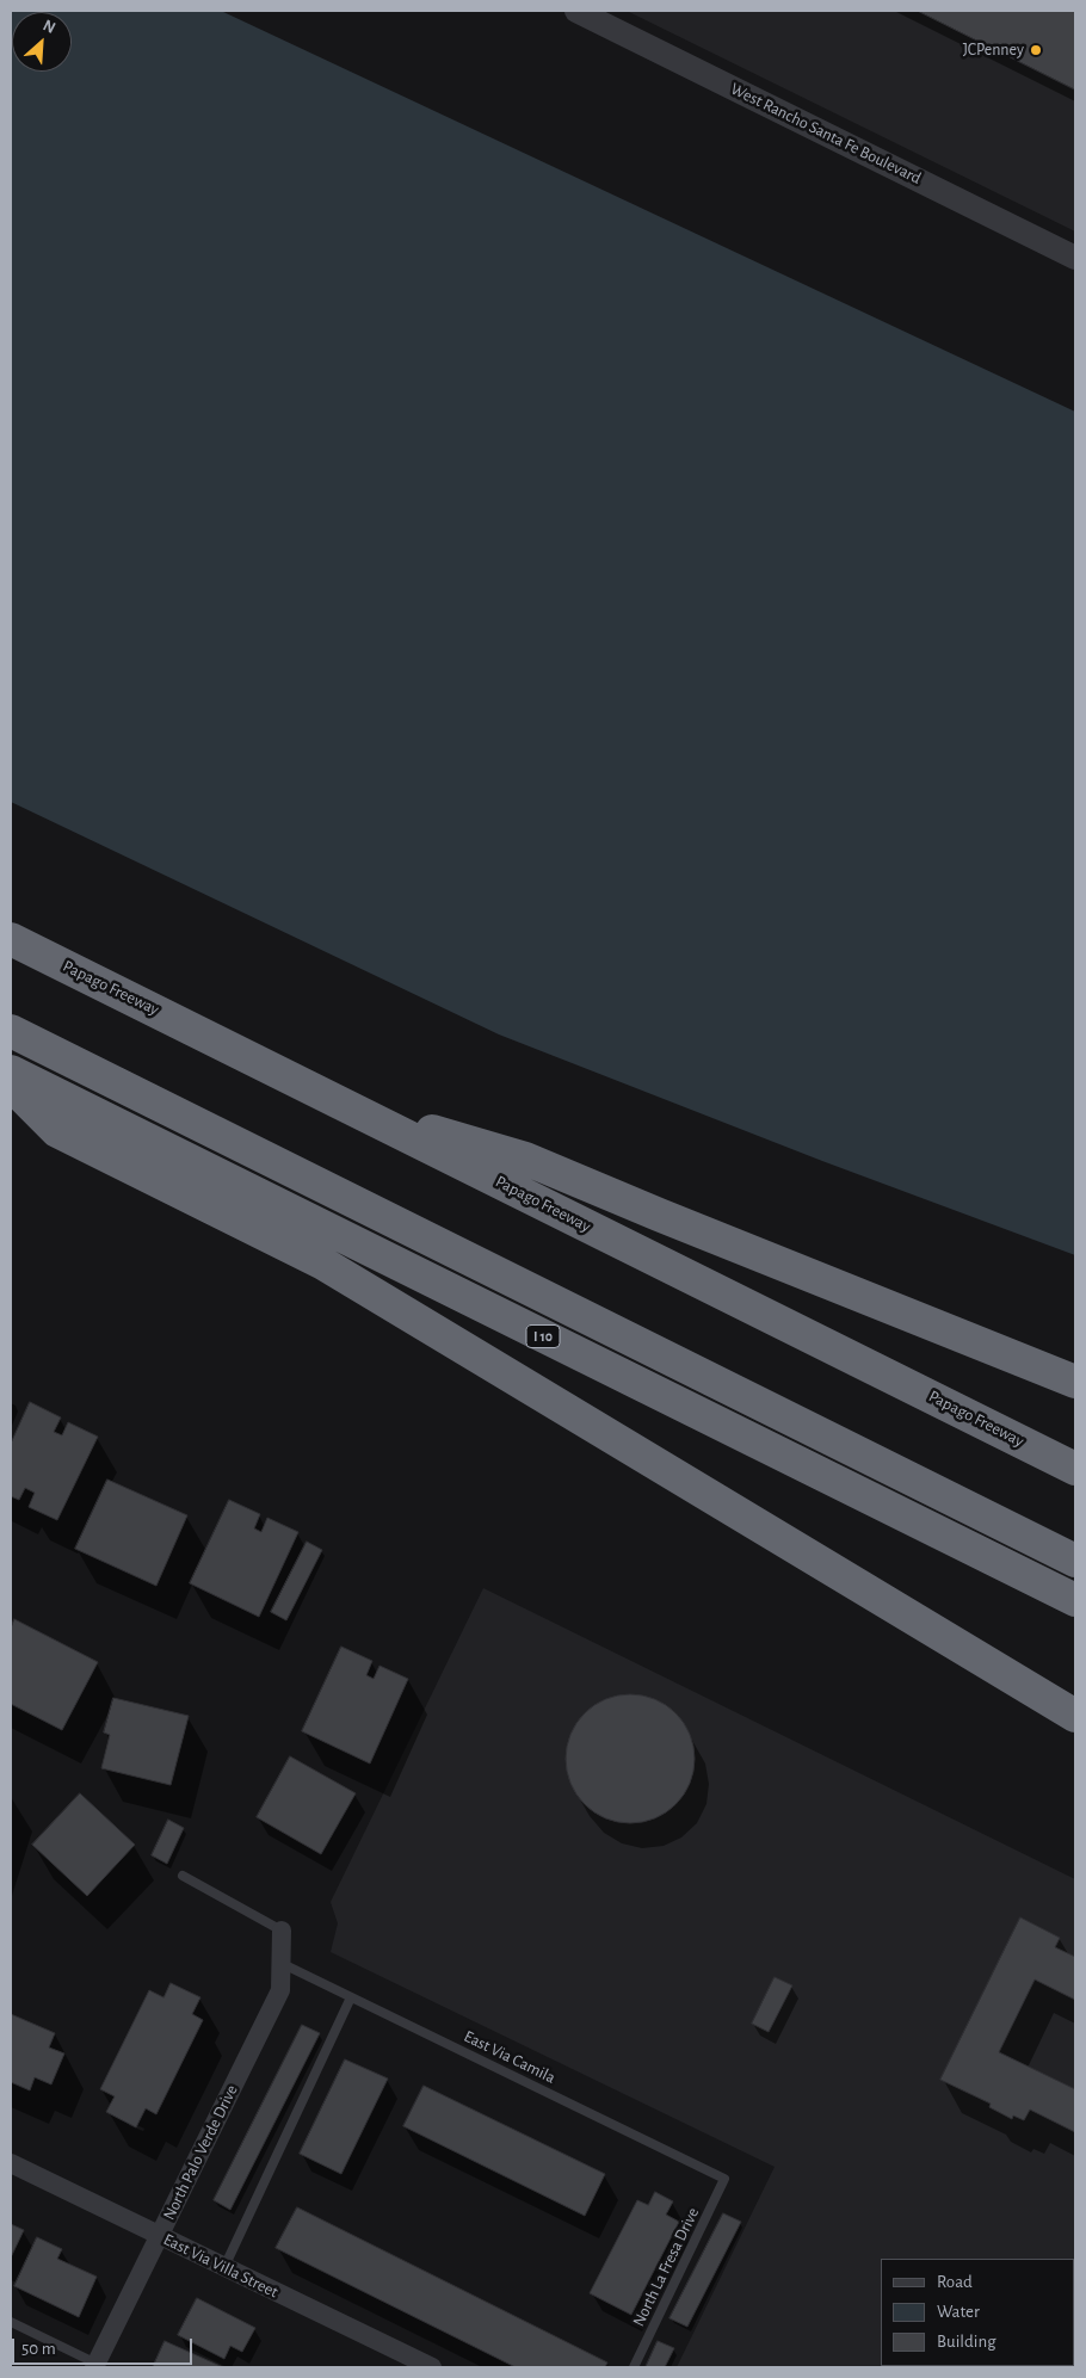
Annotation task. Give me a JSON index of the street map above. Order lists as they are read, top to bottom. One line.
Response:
{"streets":{"highway":["Papago Freeway","I 10"],"street":["West Rancho Santa Fe Boulevard","North Palo Verde Drive","East Via Villa Street"],"lane":["East Via Camila","North La Fresa Drive"]},"crossings":[["East Via Camila","North Palo Verde Drive"],["East Via Camila","North La Fresa Drive"],["North Palo Verde Drive","East Via Villa Street"]],"places":["JCPenney"],"legend":["Road","Water","Building"],"scale_bar":"50 m","north":"top right"}
